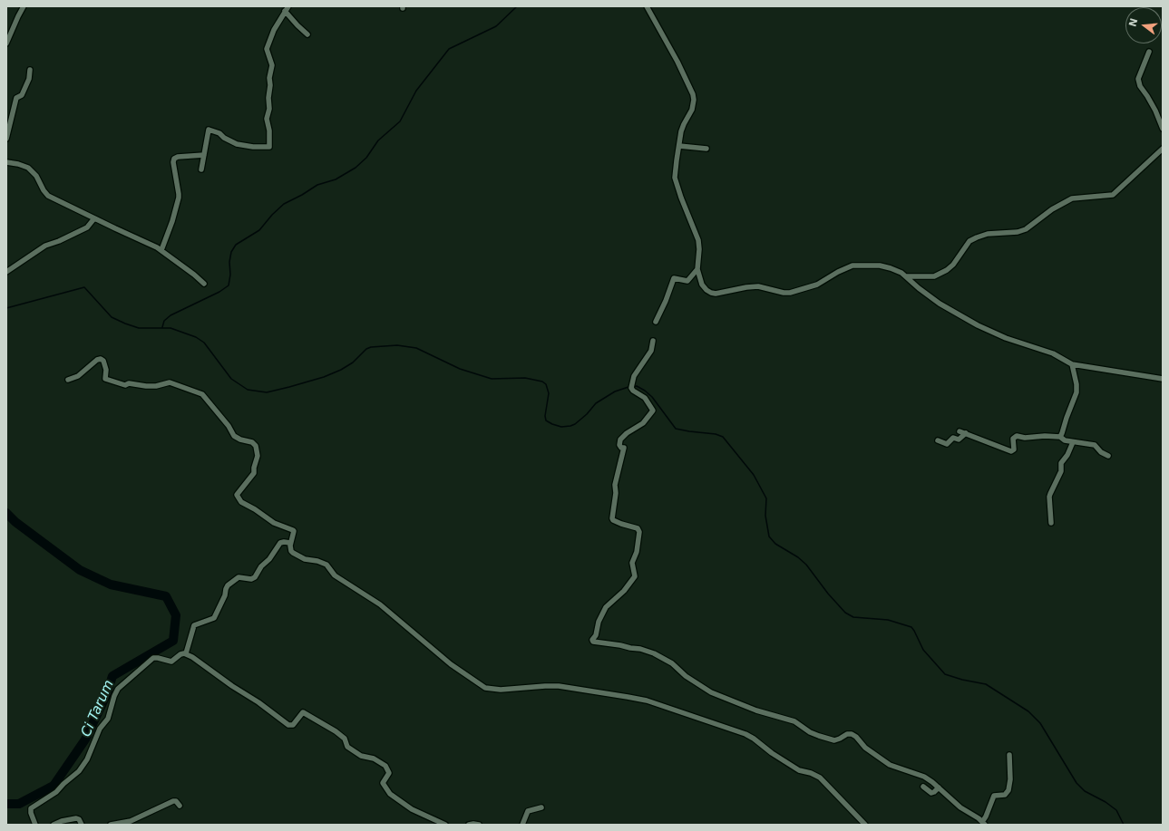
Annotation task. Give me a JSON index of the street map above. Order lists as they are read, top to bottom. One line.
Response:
{"water":["Ci Tarum"],"north":"left"}
